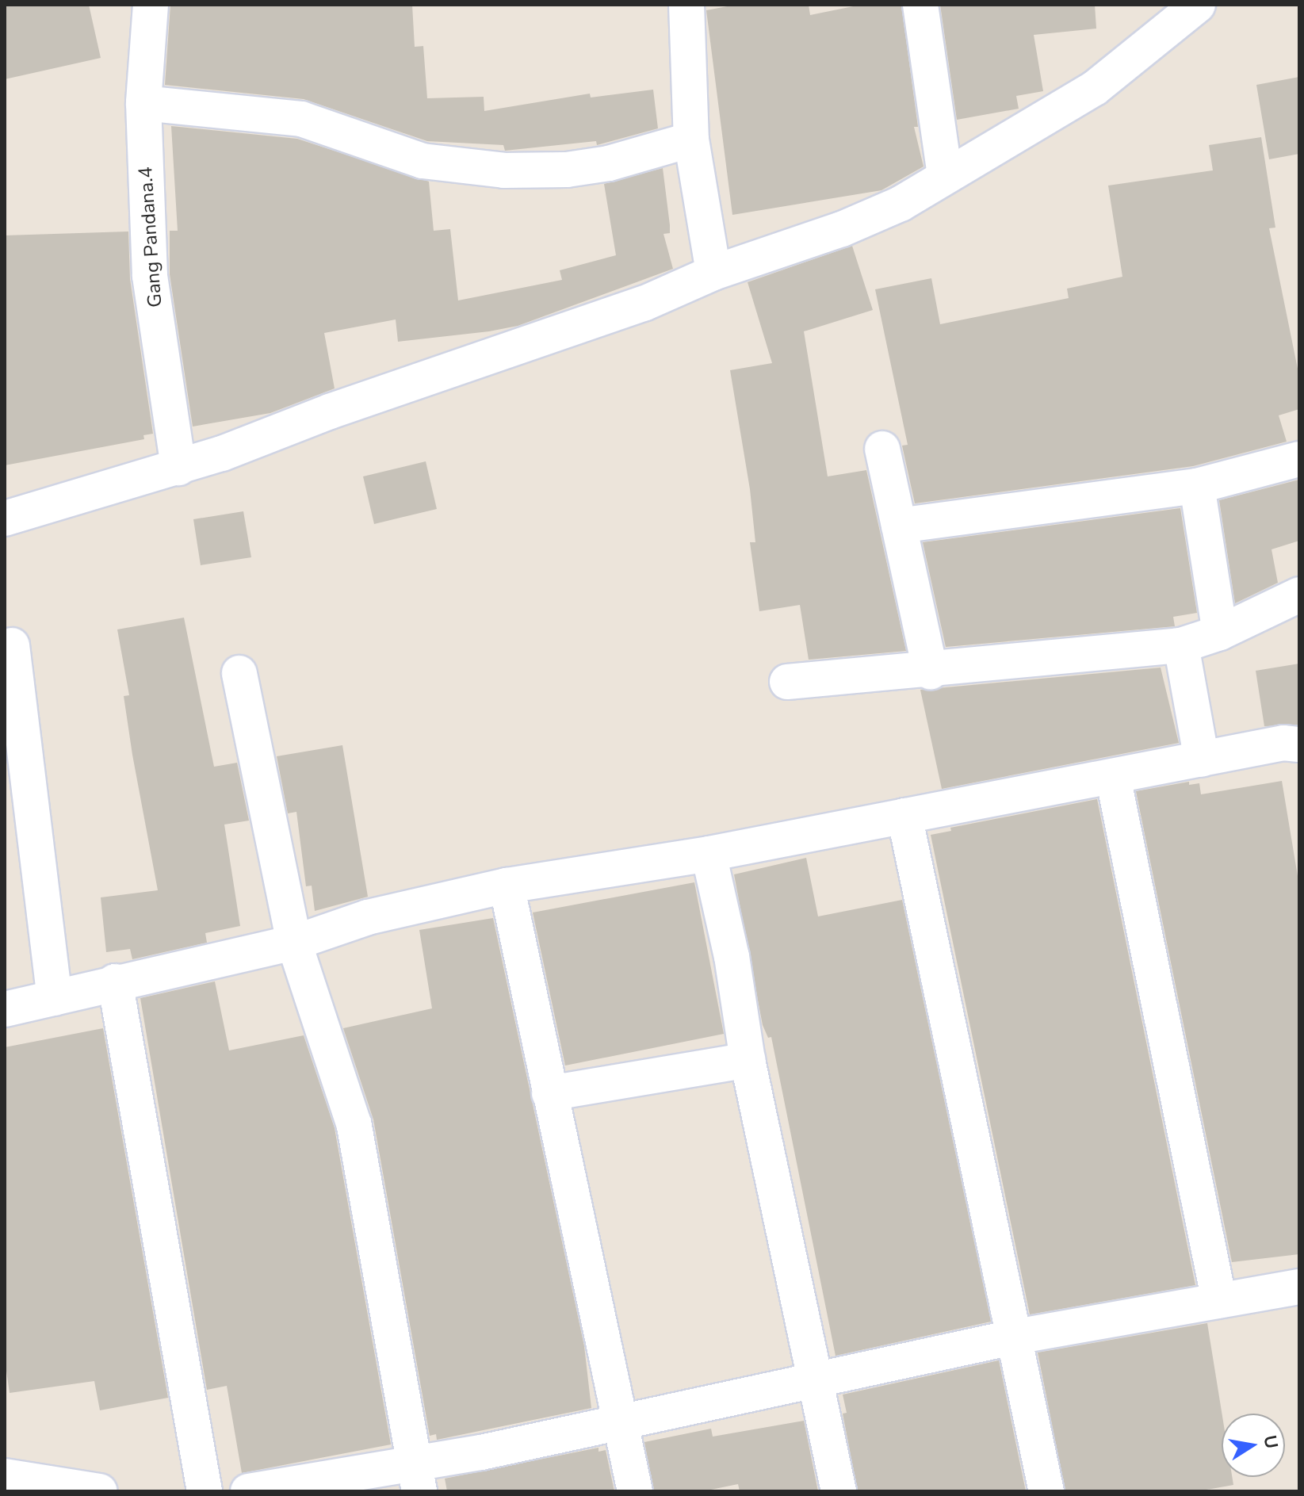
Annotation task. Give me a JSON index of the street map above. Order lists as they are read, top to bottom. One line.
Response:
{"streets":{"street":["Gang Pandana.4"]},"north":"right"}
